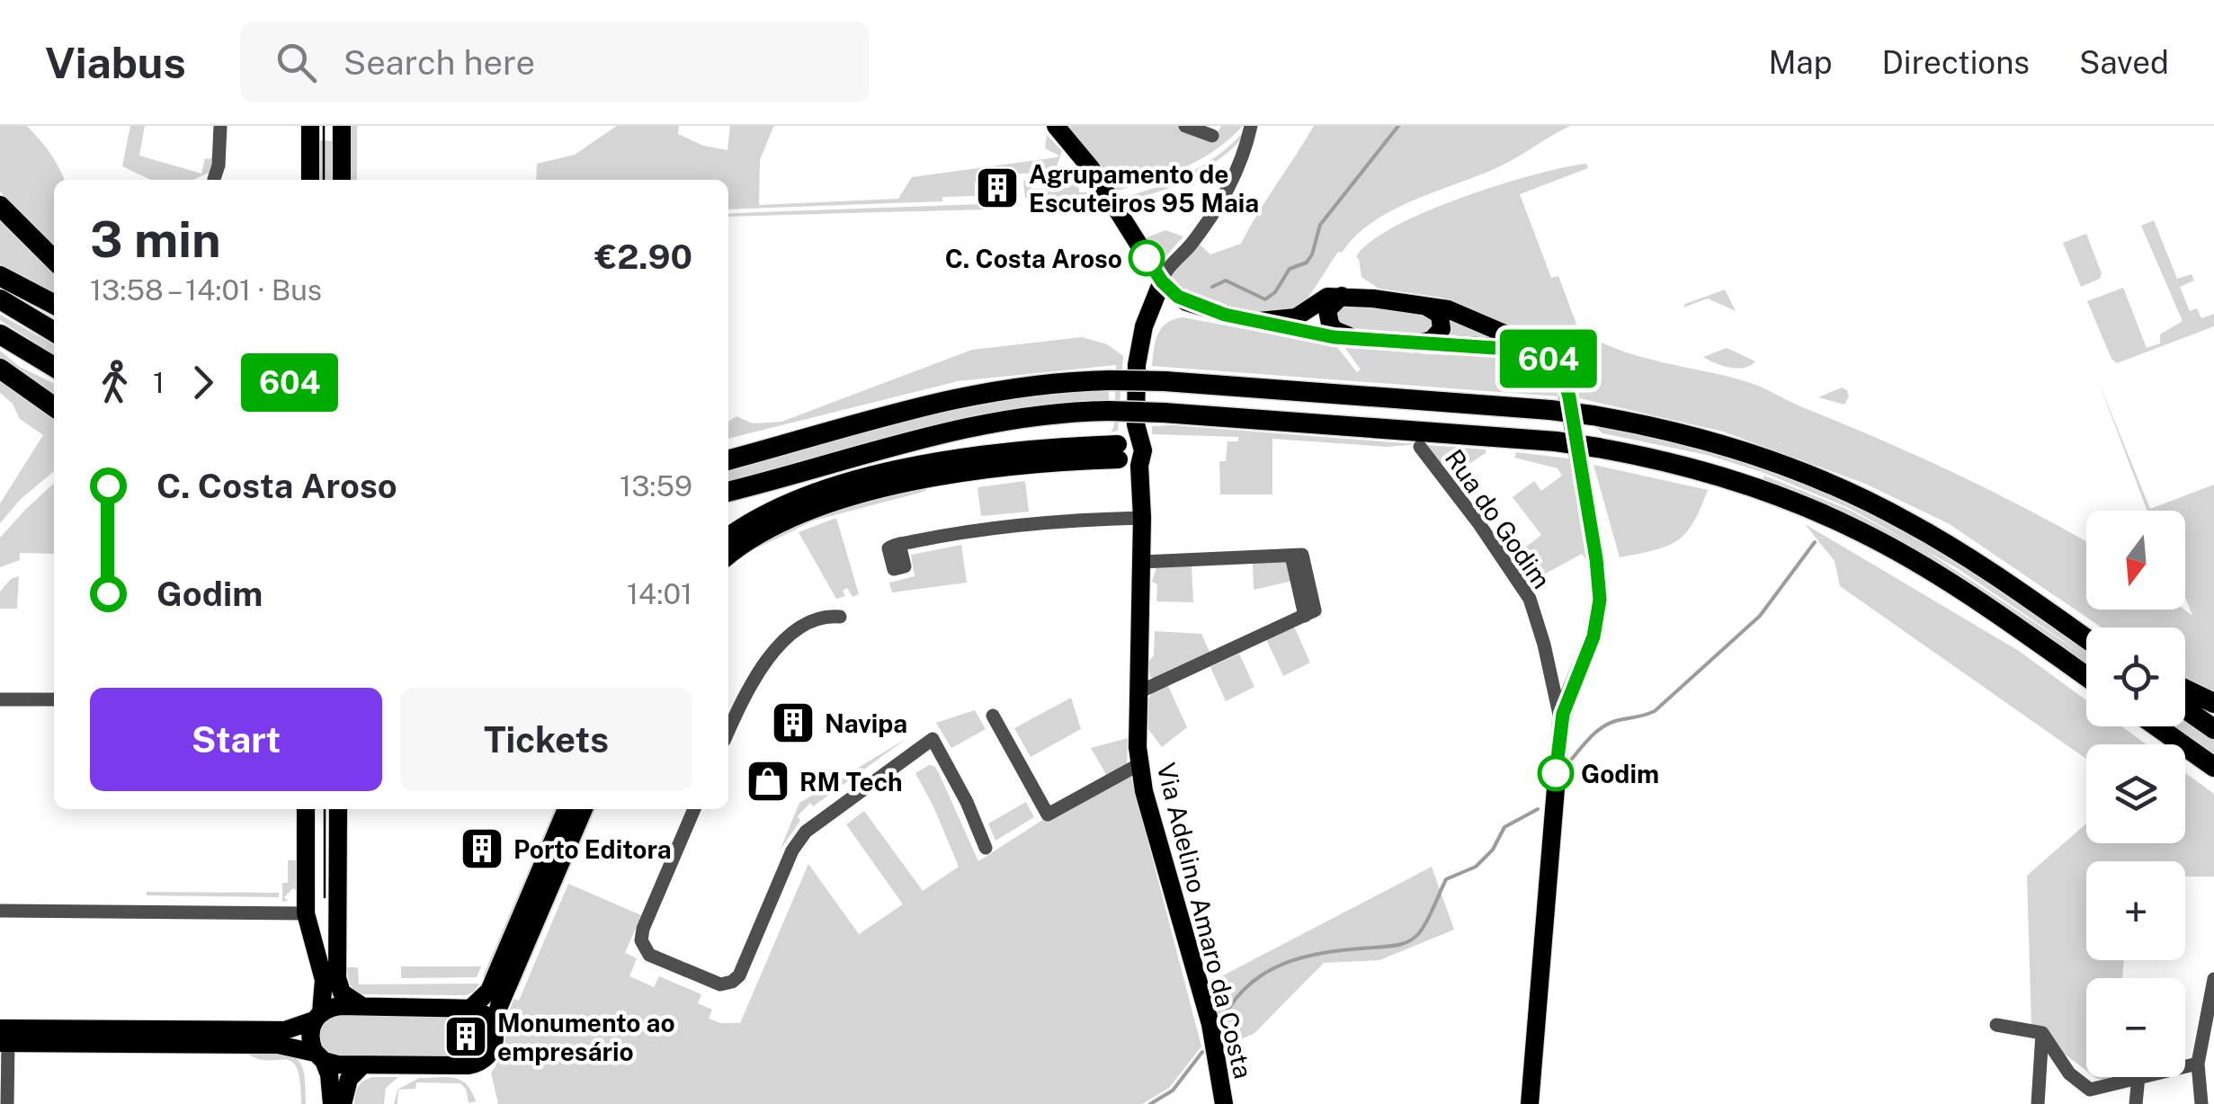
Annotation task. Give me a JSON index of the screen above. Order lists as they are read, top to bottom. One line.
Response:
{"streets":{"main road":["Via Adelino Amaro da Costa"],"street":["Rua do Godim"]},"places":{"building":["Agrupamento de Escuteiros 95 Maia","Navipa","Porto Editora","Monumento ao empresário"],"other":["C. Costa Aroso","Godim"],"shop":["RM Tech"]},"lines":["bus line 604"],"north":"bottom","page":{"header":"Viabus","search":"Search here","nav":["Map","Directions","Saved"],"on_map":"604","heading":["3 min","13:58 – 14:01 · Bus","€2.90"],"legs":["1","604"],"list":[{"name":"C. Costa Aroso","value":"13:59"},{"name":"Godim","value":"14:01"}],"map_buttons":["+","−"],"buttons":["Start","Tickets"]}}
